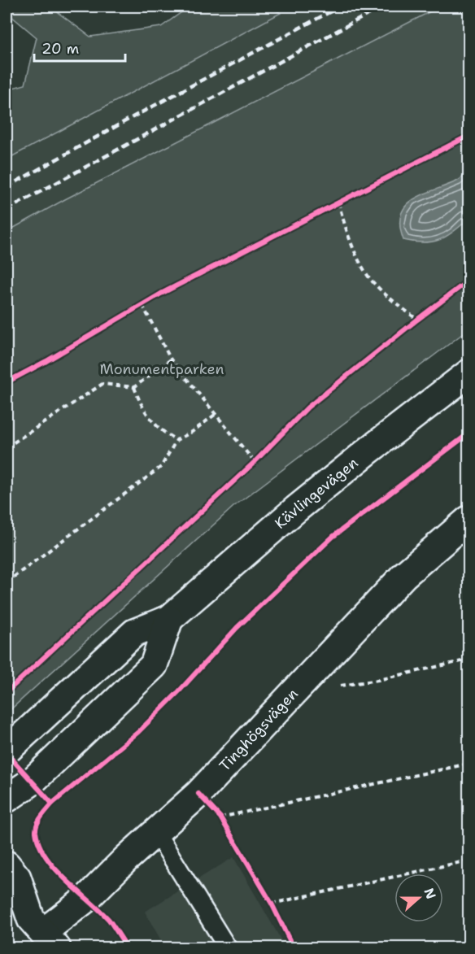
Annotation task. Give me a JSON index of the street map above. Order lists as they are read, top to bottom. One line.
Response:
{"streets":{"main road":["Kävlingevägen","Tinghögsvägen"]},"parks":["Monumentparken"],"scale_bar":"20 m","north":"right"}
